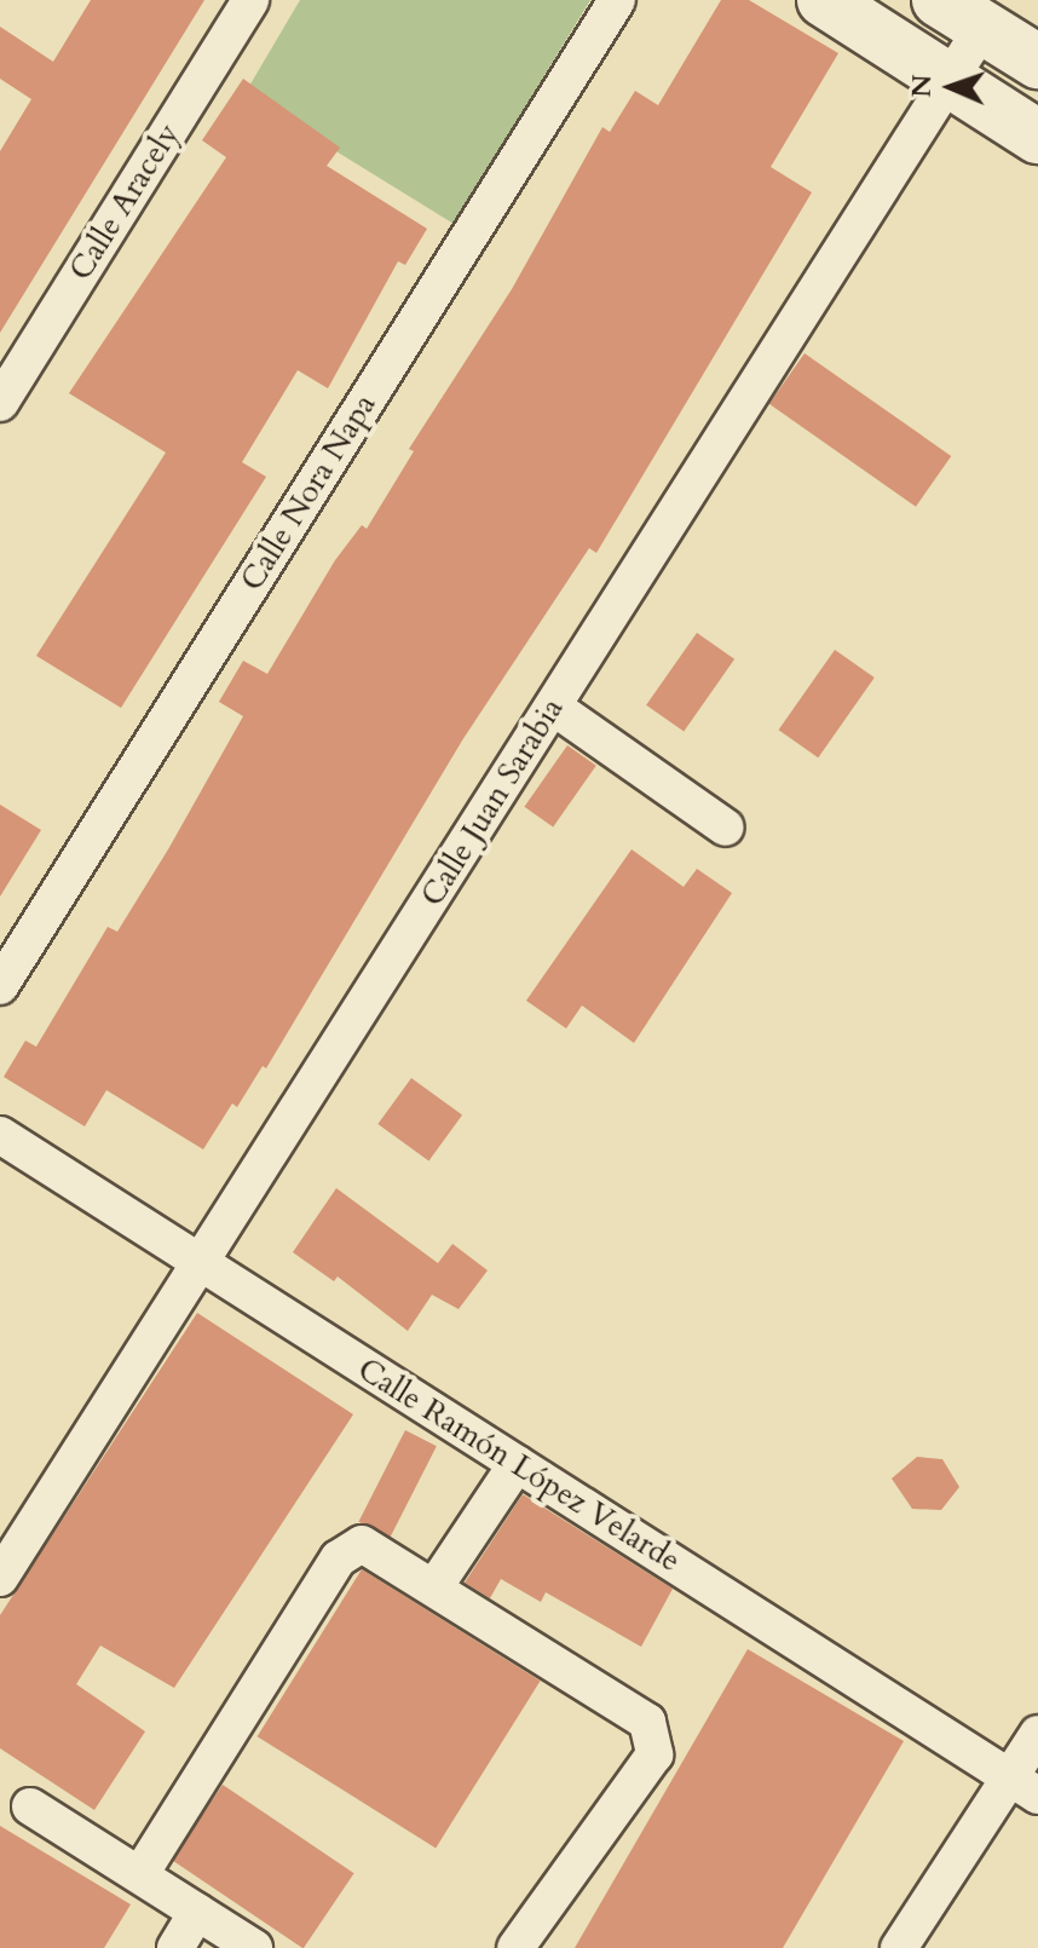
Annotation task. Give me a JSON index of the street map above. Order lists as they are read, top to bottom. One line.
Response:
{"streets":{"street":["Calle Aracely","Calle Nora Napa","Calle Juan Sarabia","Calle Ramón López Velarde"]},"crossings":[["Calle Juan Sarabia","Calle Ramón López Velarde"]],"north":"left"}
